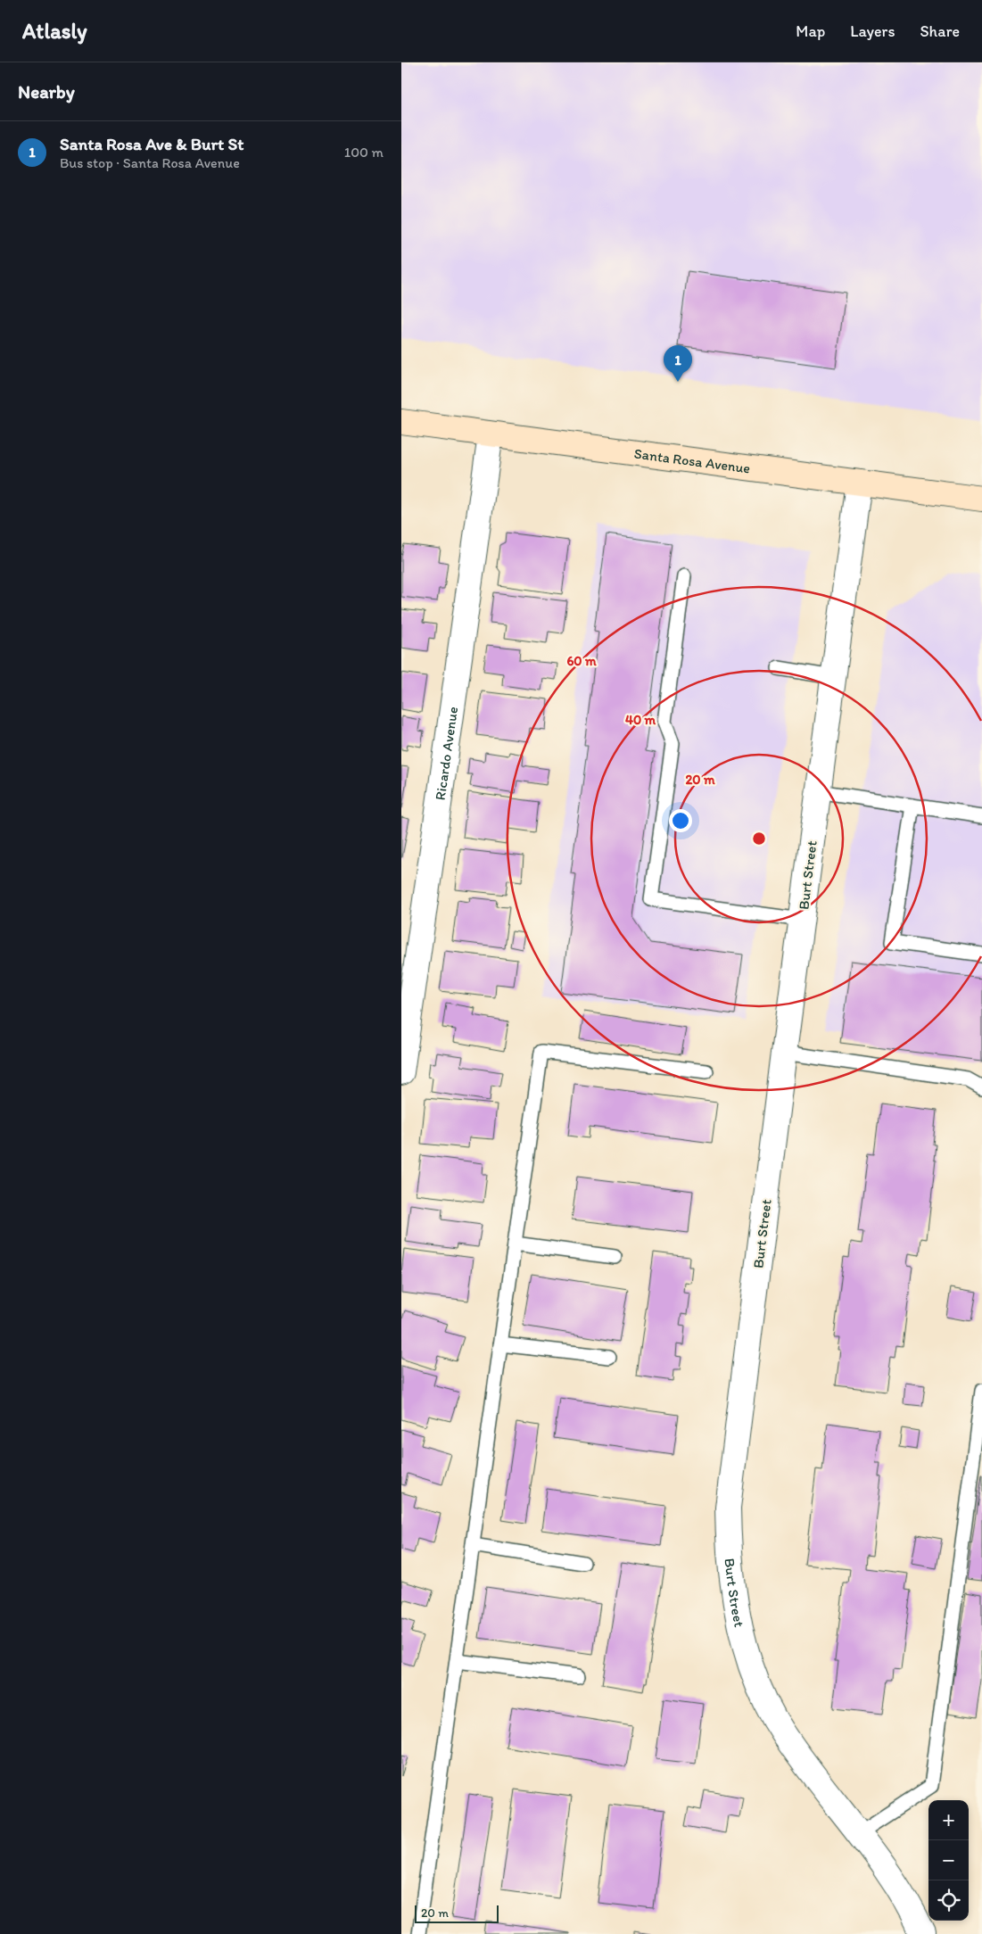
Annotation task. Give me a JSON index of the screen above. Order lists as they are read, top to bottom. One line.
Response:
{"streets":{"main road":["Santa Rosa Avenue"],"street":["Ricardo Avenue","Burt Street"]},"crossings":[["Santa Rosa Avenue","Ricardo Avenue"],["Santa Rosa Avenue","Burt Street"]],"scale_bar":"20 m","page":{"header":"Atlasly","nav":["Map","Layers","Share"],"heading":"Nearby","list":[{"mark":"1","name":"Santa Rosa Ave & Burt St","note":"Bus stop · Santa Rosa Avenue","value":"100 m"}],"pins":"1","map_buttons":["+","−"],"scale":"20 m"},"rings":["60 m","40 m","20 m"]}
